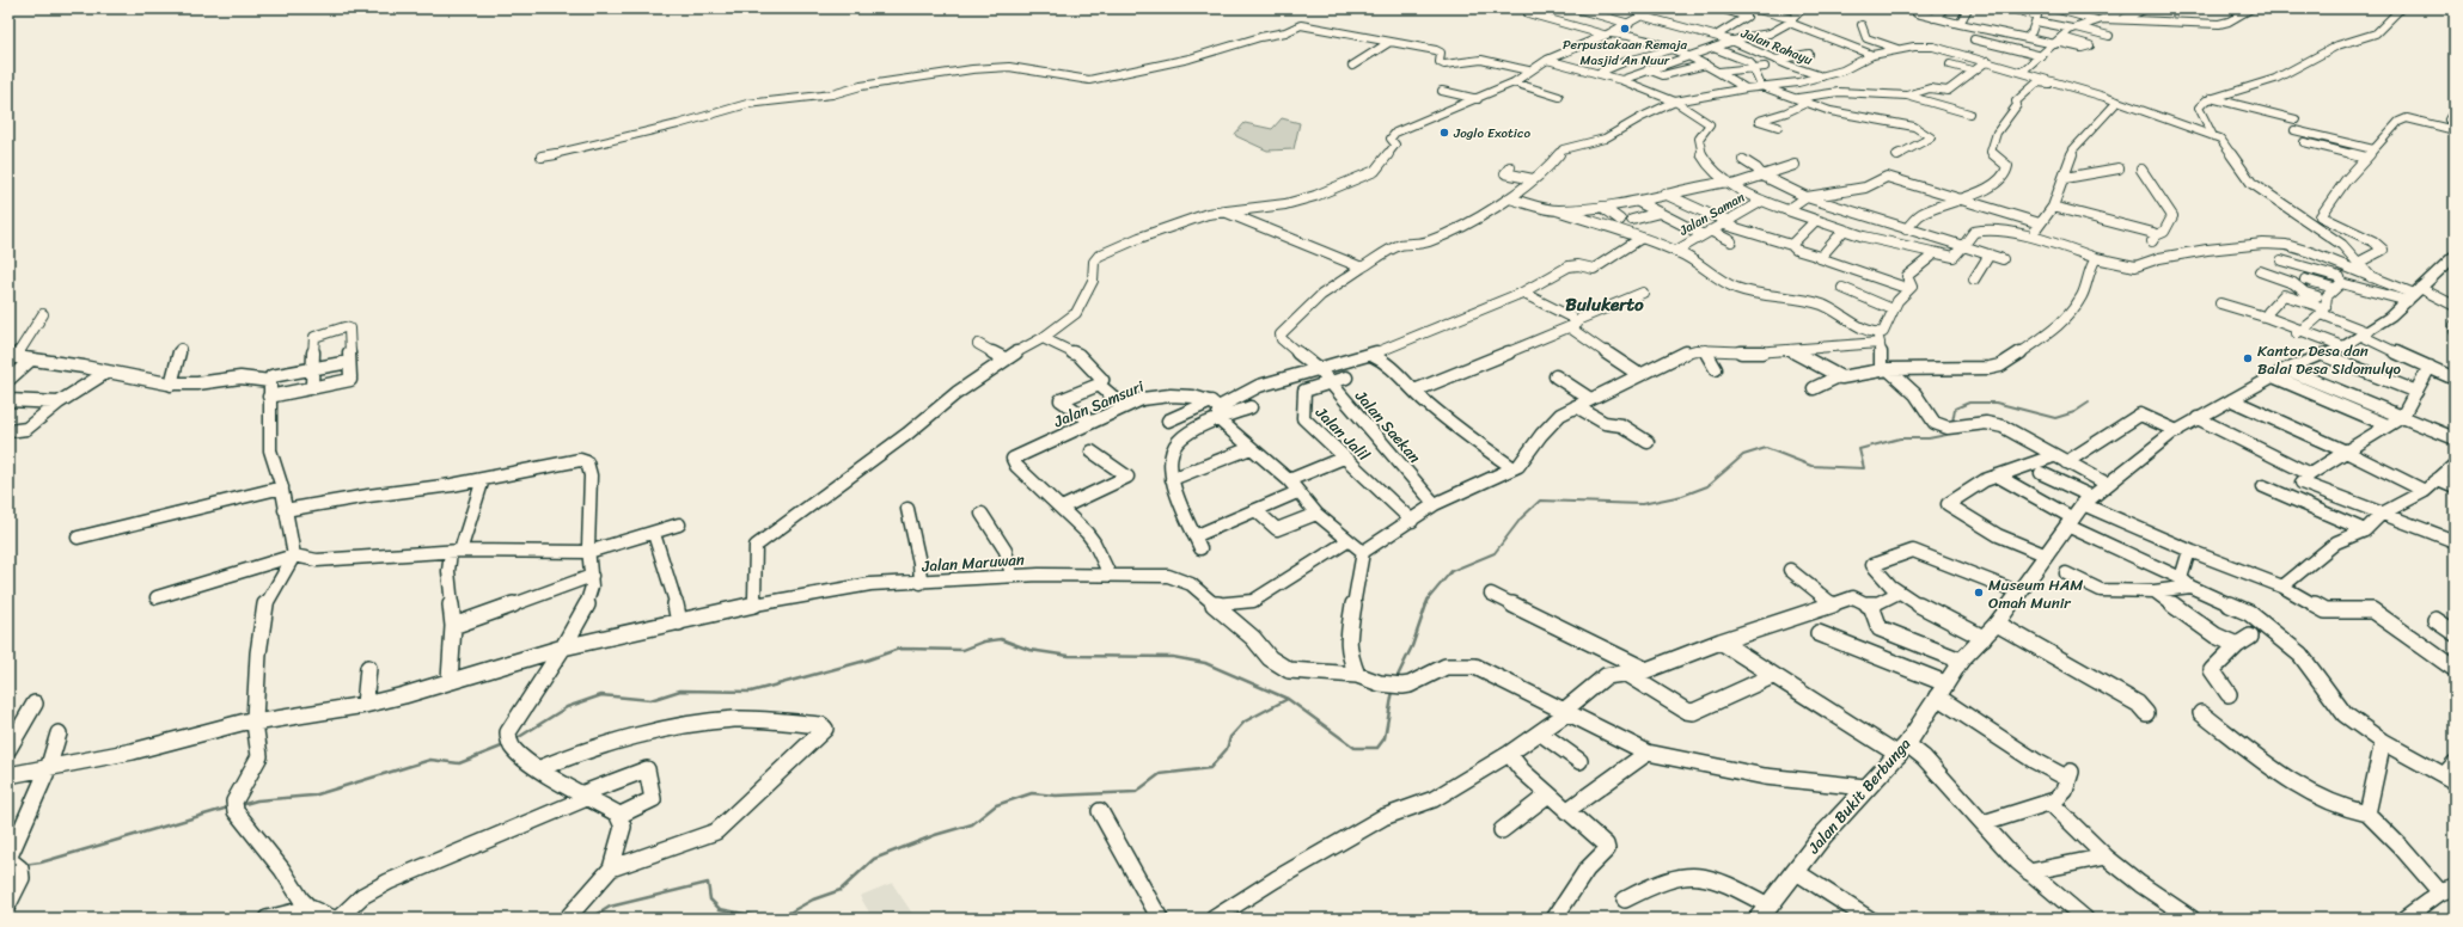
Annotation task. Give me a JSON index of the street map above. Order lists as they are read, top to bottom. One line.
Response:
{"streets":{"main road":["Jalan Bukit Berbunga"],"street":["Jalan Rahayu","Jalan Saman","Jalan Samsuri","Jalan Saekan","Jalan Jalil","Jalan Maruwan"]},"crossings":[["Jalan Samsuri","Jalan Maruwan"],["Jalan Saekan","Jalan Jalil"],["Jalan Maruwan","Jalan Bukit Berbunga"]],"districts":["Bulukerto"],"places":["Perpustakaan Remaja Masjid An Nuur","Joglo Exotico","Kantor Desa dan Balai Desa Sidomulyo","Museum HAM Omah Munir"]}
